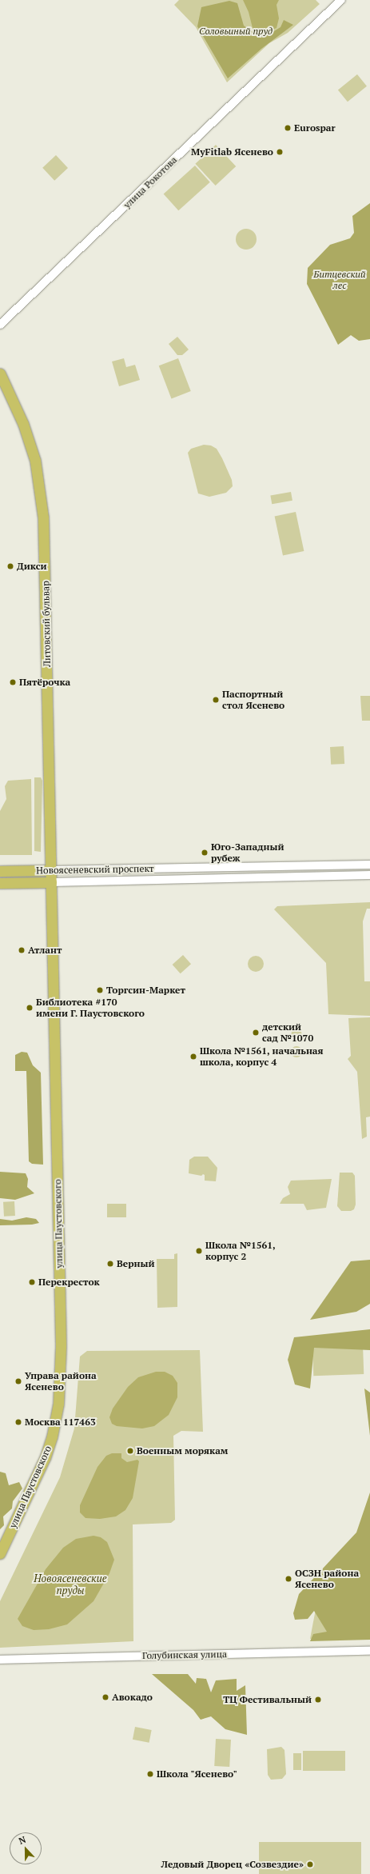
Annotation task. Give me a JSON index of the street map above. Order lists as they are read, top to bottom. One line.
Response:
{"streets":{"main road":["Литовский бульвар","Новоясеневский проспект","улица Паустовского"],"street":["улица Рокотова","Голубинская улица"]},"crossings":[["Литовский бульвар","Новоясеневский проспект"],["Литовский бульвар","улица Паустовского"],["Новоясеневский проспект","улица Паустовского"]],"water":["Новоясеневские пруды"],"parks":["Соловьиный пруд","Битцевский лес"],"places":["Eurospar","MyFitlab Ясенево","Дикси","Пятёрочка","Паспортный стол Ясенево","Юго-Западный рубеж","Атлант","Торгсин-Маркет","Библиотека #170 имени Г. Паустовского","детский сад №1070","Школа №1561, начальная школа, корпус 4","Школа №1561, корпус 2","Верный","Перекресток","Управа района Ясенево","Москва 117463","Военным морякам","ОСЗН района Ясенево","Авокадо","ТЦ Фестивальный","Школа \"Ясенево\"","Ледовый Дворец «Созвездие»"],"north":"top"}
